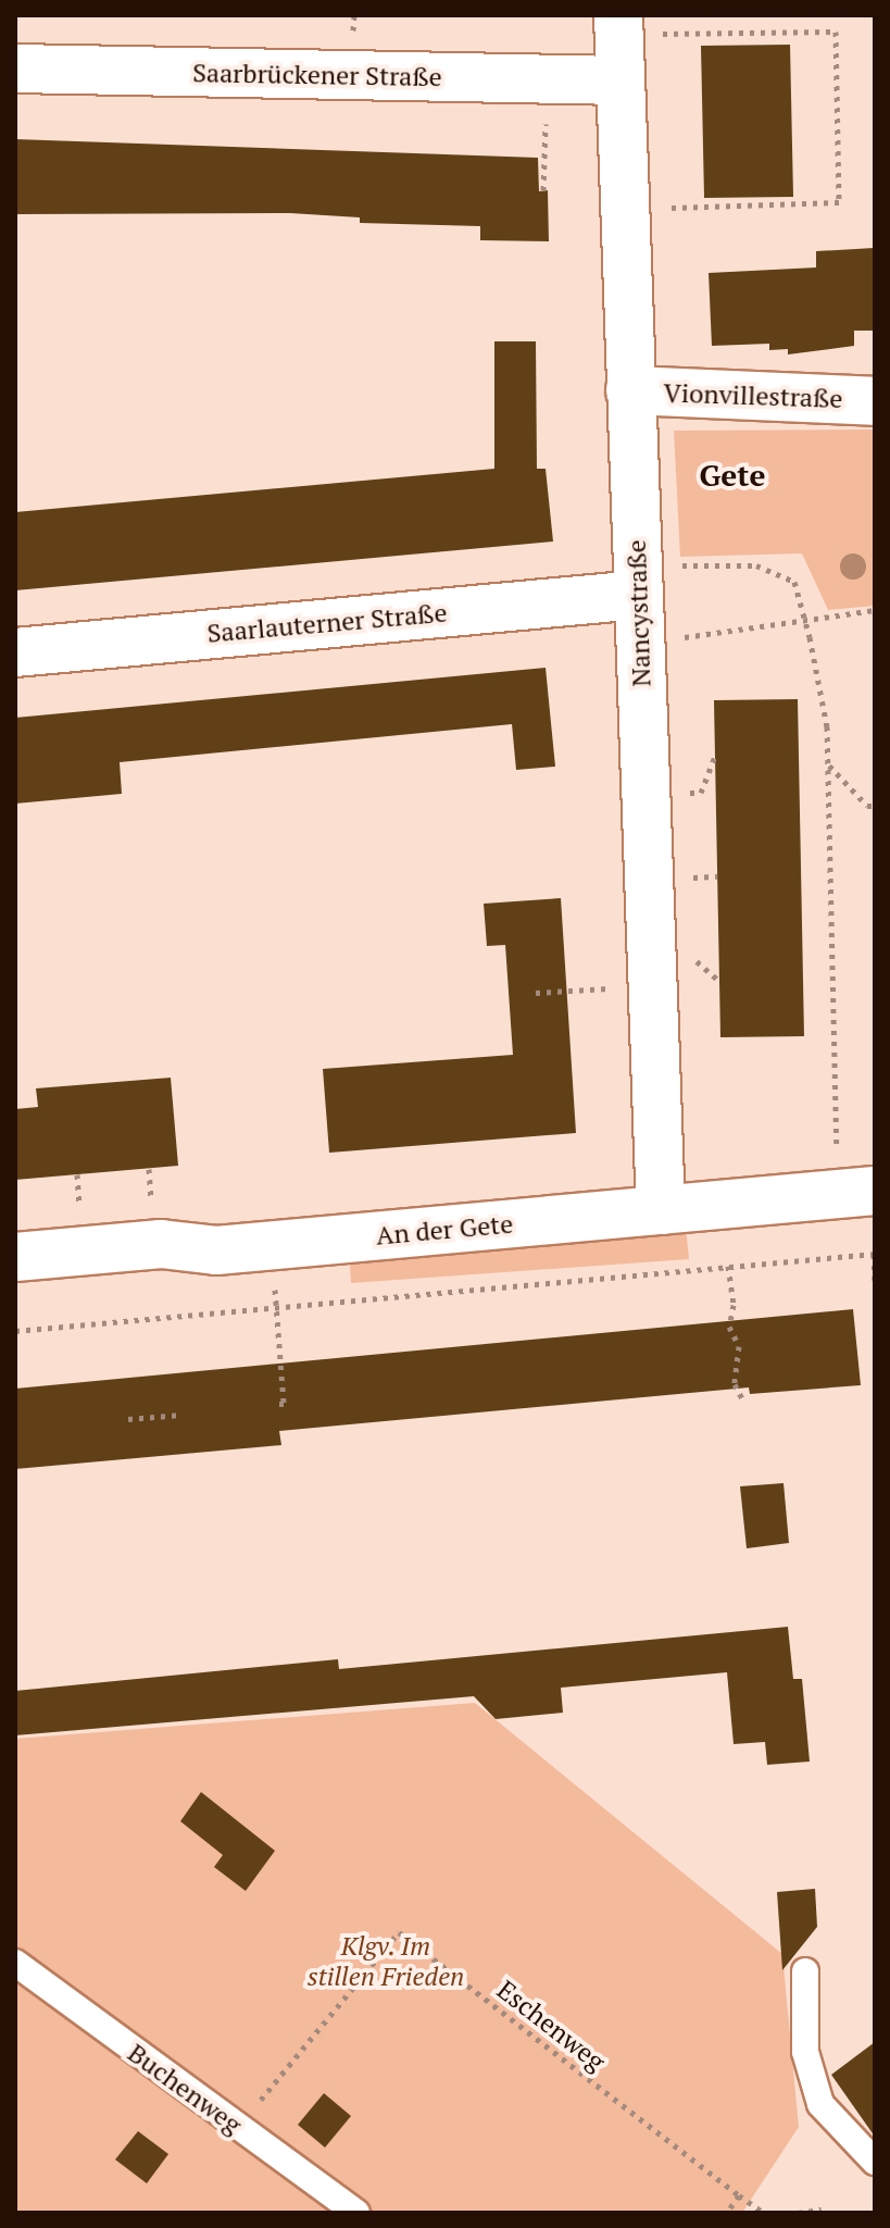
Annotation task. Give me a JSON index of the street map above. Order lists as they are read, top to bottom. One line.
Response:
{"streets":{"street":["Saarbrückener Straße","Vionvillestraße","Nancystraße","Saarlauterner Straße","An der Gete"],"lane":["Buchenweg"],"path":["Eschenweg"]},"crossings":[["Saarbrückener Straße","Nancystraße"],["Vionvillestraße","Nancystraße"],["Nancystraße","Saarlauterner Straße"],["Nancystraße","An der Gete"],["Eschenweg","Buchenweg"]],"districts":["Gete"],"parks":["Klgv. Im stillen Frieden"]}
